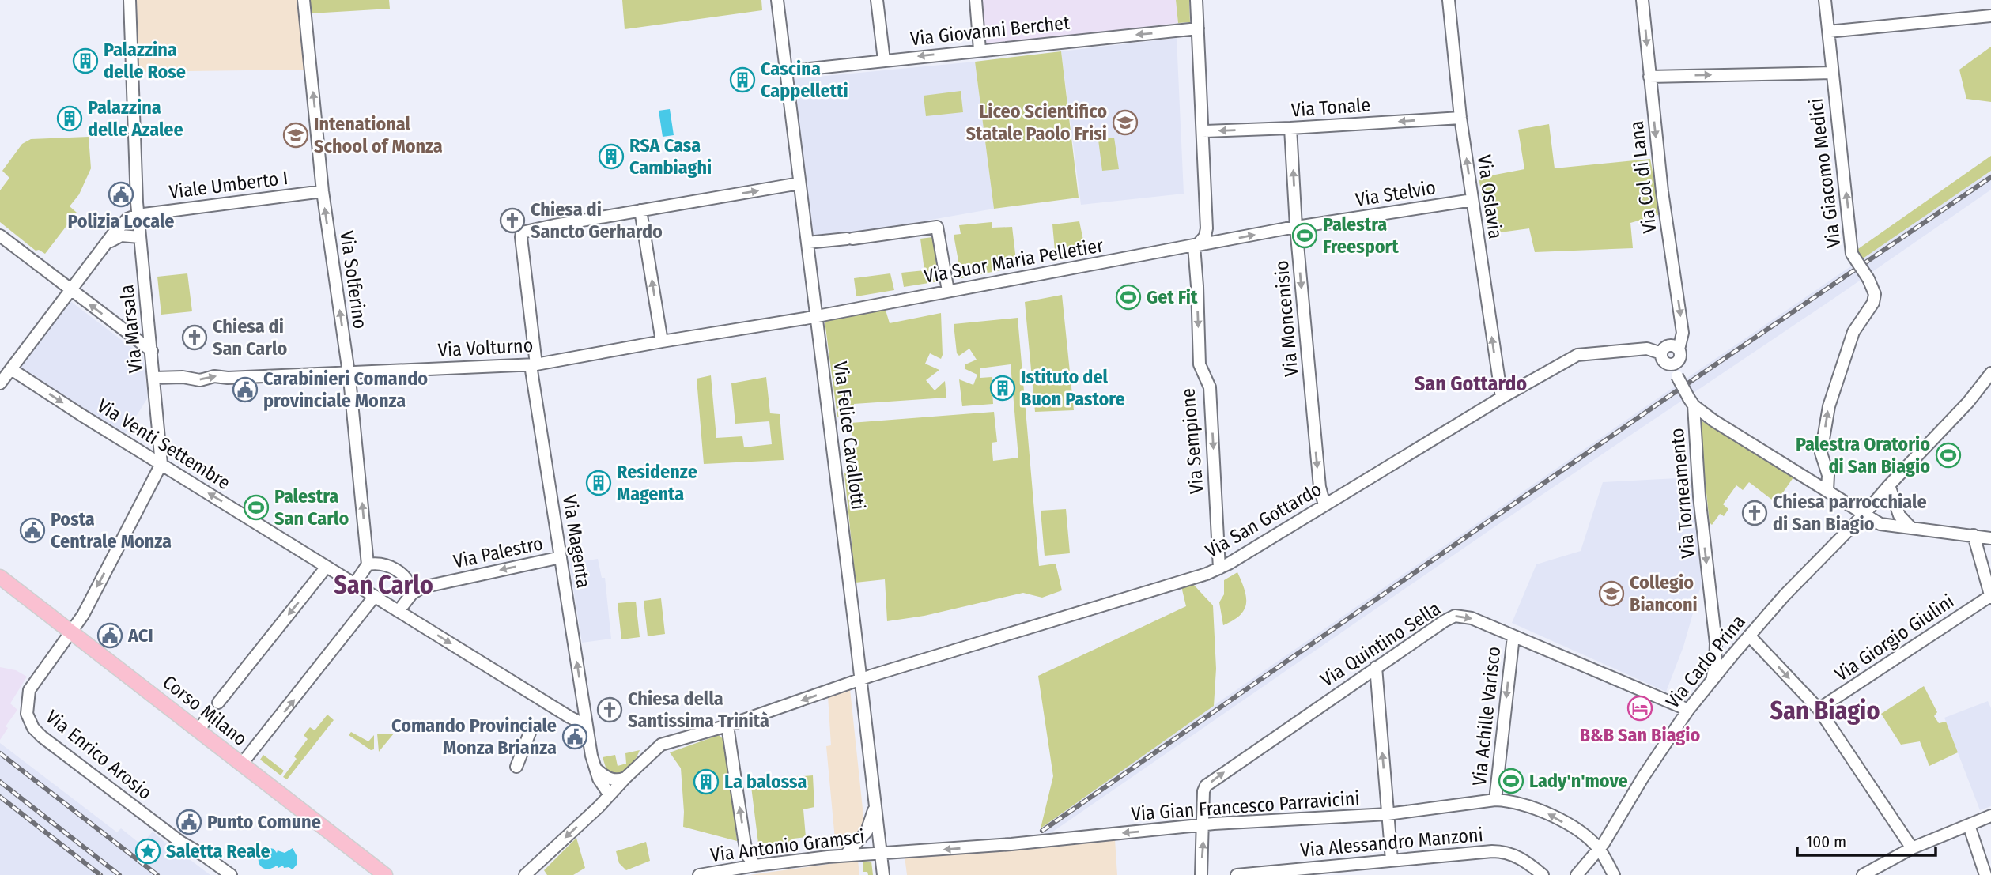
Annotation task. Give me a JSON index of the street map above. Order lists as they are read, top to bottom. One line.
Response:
{"streets":{"main road":["Corso Milano"],"street":["Via Giovanni Berchet","Via Tonale","Via Giacomo Medici","Via Col di Lana","Viale Umberto I","Via Stelvio","Via Oslavia","Via Suor Maria Pelletier","Via Solferino","Via Moncenisio","Via Marsala","Via Volturno","Via Felice Cavallotti","Via Sempione","Via Venti Settembre","Via Torneamento","Via San Gottardo","Via Magenta","Via Palestro","Via Giorgio Giulini","Via Quintino Sella","Via Carlo Prina","Via Achille Varisco","Via Enrico Arosio","Via Gian Francesco Parravicini","Via Alessandro Manzoni","Via Antonio Gramsci"]},"crossings":[["Via Giovanni Berchet","Via Felice Cavallotti"],["Via Tonale","Via Oslavia"],["Via Tonale","Via Moncenisio"],["Via Col di Lana","Via San Gottardo"],["Viale Umberto I","Via Solferino"],["Viale Umberto I","Via Marsala"],["Via Stelvio","Via Oslavia"],["Via Stelvio","Via Suor Maria Pelletier"],["Via Stelvio","Via Moncenisio"],["Via Stelvio","Via Sempione"],["Via Oslavia","Via San Gottardo"],["Via Suor Maria Pelletier","Via Volturno"],["Via Suor Maria Pelletier","Via Felice Cavallotti"],["Via Suor Maria Pelletier","Via Sempione"],["Via Solferino","Via Volturno"],["Via Moncenisio","Via San Gottardo"],["Via Marsala","Via Volturno"],["Via Marsala","Via Venti Settembre"],["Via Volturno","Via Felice Cavallotti"],["Via Volturno","Via Magenta"],["Via Felice Cavallotti","Via San Gottardo"],["Via Felice Cavallotti","Via Gian Francesco Parravicini"],["Via Felice Cavallotti","Via Antonio Gramsci"],["Via Sempione","Via San Gottardo"],["Via Torneamento","Via Carlo Prina"],["Via Magenta","Via Palestro"],["Via Quintino Sella","Via Carlo Prina"],["Via Quintino Sella","Via Achille Varisco"],["Via Quintino Sella","Via Gian Francesco Parravicini"],["Via Carlo Prina","Via Gian Francesco Parravicini"],["Corso Milano","Via Enrico Arosio"],["Via Achille Varisco","Via Gian Francesco Parravicini"],["Via Gian Francesco Parravicini","Via Antonio Gramsci"]],"one_way":["Via Giovanni Berchet","Via Tonale","Via Giacomo Medici","Via Col di Lana","Via Stelvio","Via Oslavia","Via Solferino","Via Sempione","Via Torneamento","Via Palestro","Via Quintino Sella","Via Achille Varisco","Via Gian Francesco Parravicini"],"districts":["San Gottardo","San Carlo","San Biagio"],"places":{"building":["Palazzina delle Rose","Cascina Cappelletti","Palazzina delle Azalee","RSA Casa Cambiaghi","Istituto del Buon Pastore","Residenze Magenta","La balossa"],"school or university":["Liceo Scientifico Statale Paolo Frisi","Intenational School of Monza","Collegio Bianconi"],"public building":["Polizia Locale","Carabinieri Comando provinciale Monza","Posta Centrale Monza","ACI","Comando Provinciale Monza Brianza","Punto Comune"],"church":["Chiesa di Sancto Gerhardo","Chiesa di San Carlo","Chiesa parrocchiale di San Biagio","Chiesa della Santissima Trinità"],"sports":["Palestra Freesport","Get Fit","Palestra Oratorio di San Biagio","Palestra San Carlo","Lady'n'move"],"hotel":["B&B San Biagio"],"place":["Saletta Reale"]},"scale_bar":"100 m"}
